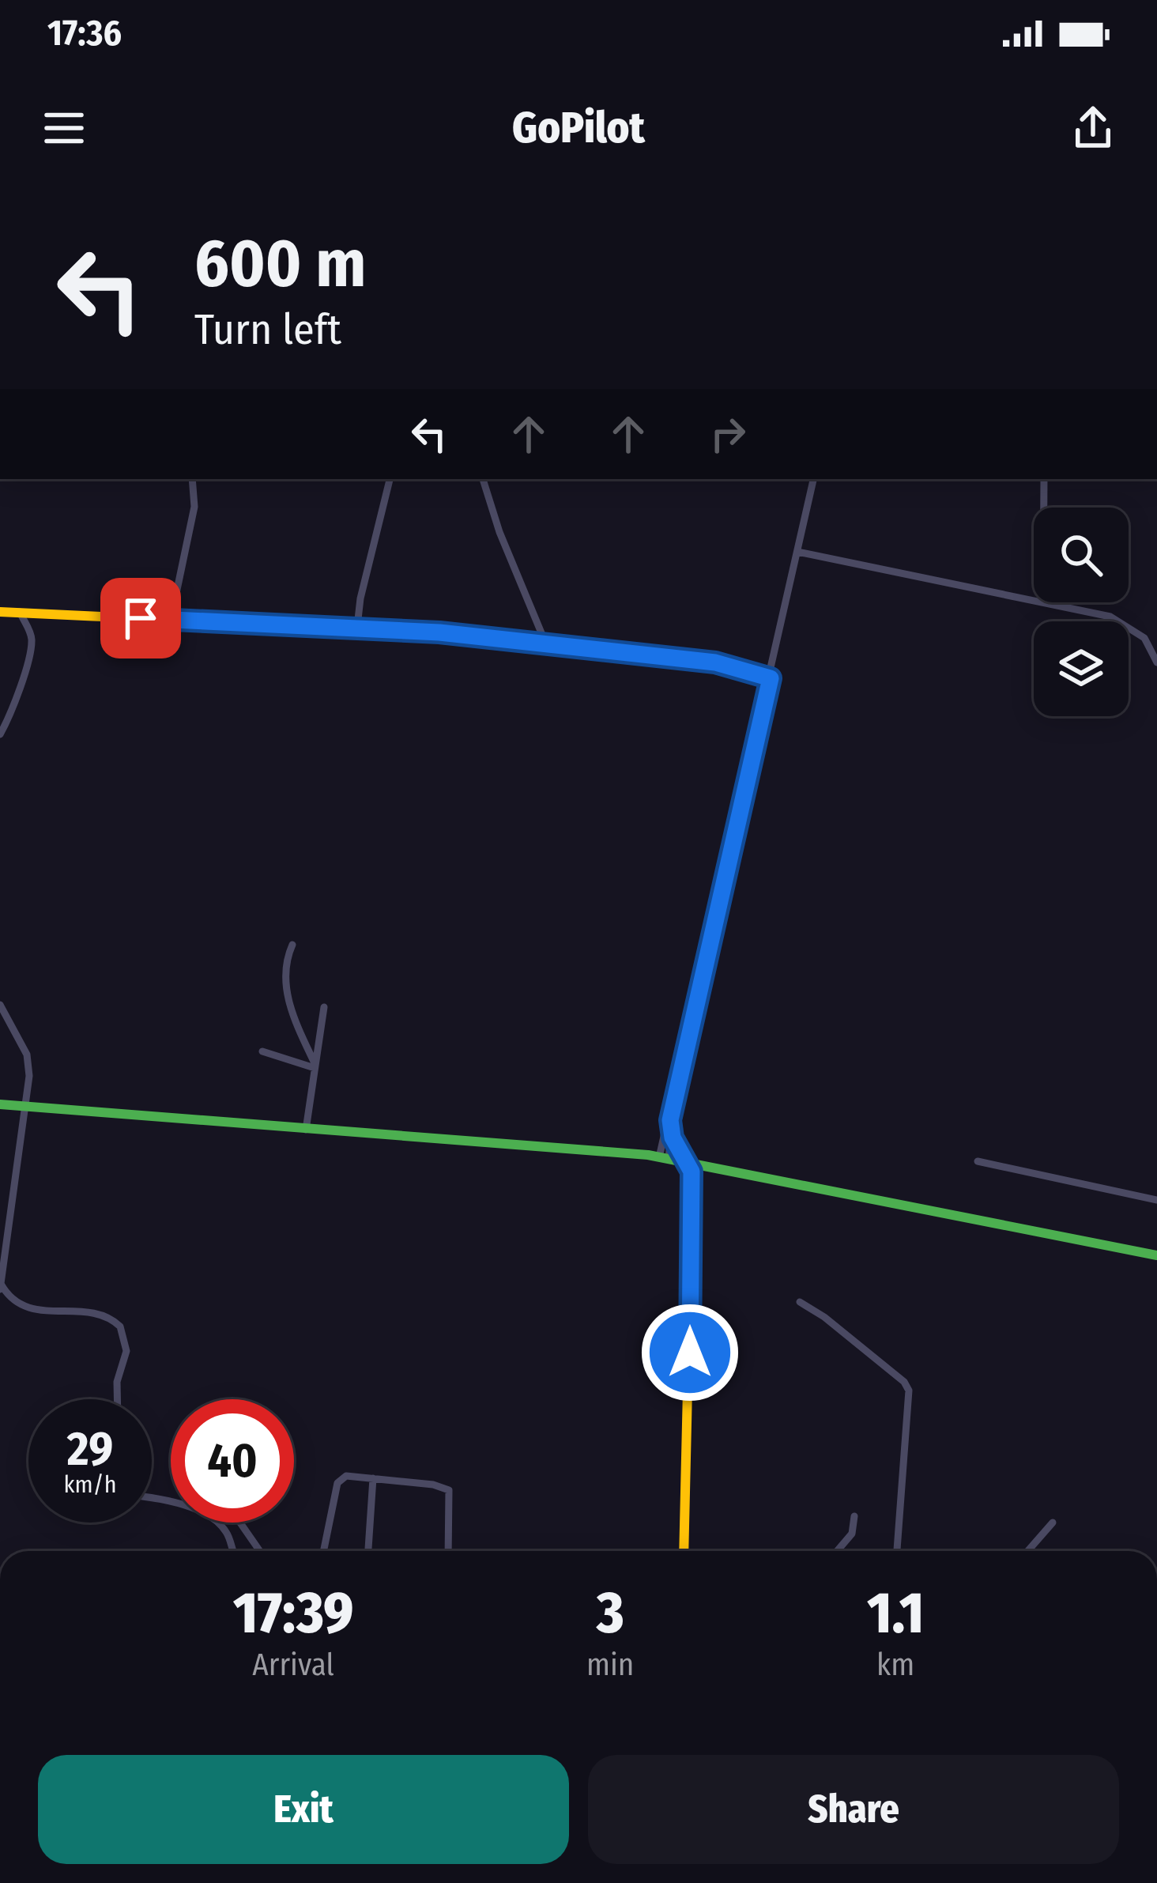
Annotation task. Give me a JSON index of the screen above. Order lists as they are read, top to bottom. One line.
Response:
{"page":{"status":"17:36","header":"GoPilot","turn":["600 m","Turn left"],"speed":"29 km/h","limit":"40","eta":["17:39","Arrival","3","min","1.1","km"],"buttons":["Exit","Share"]}}
